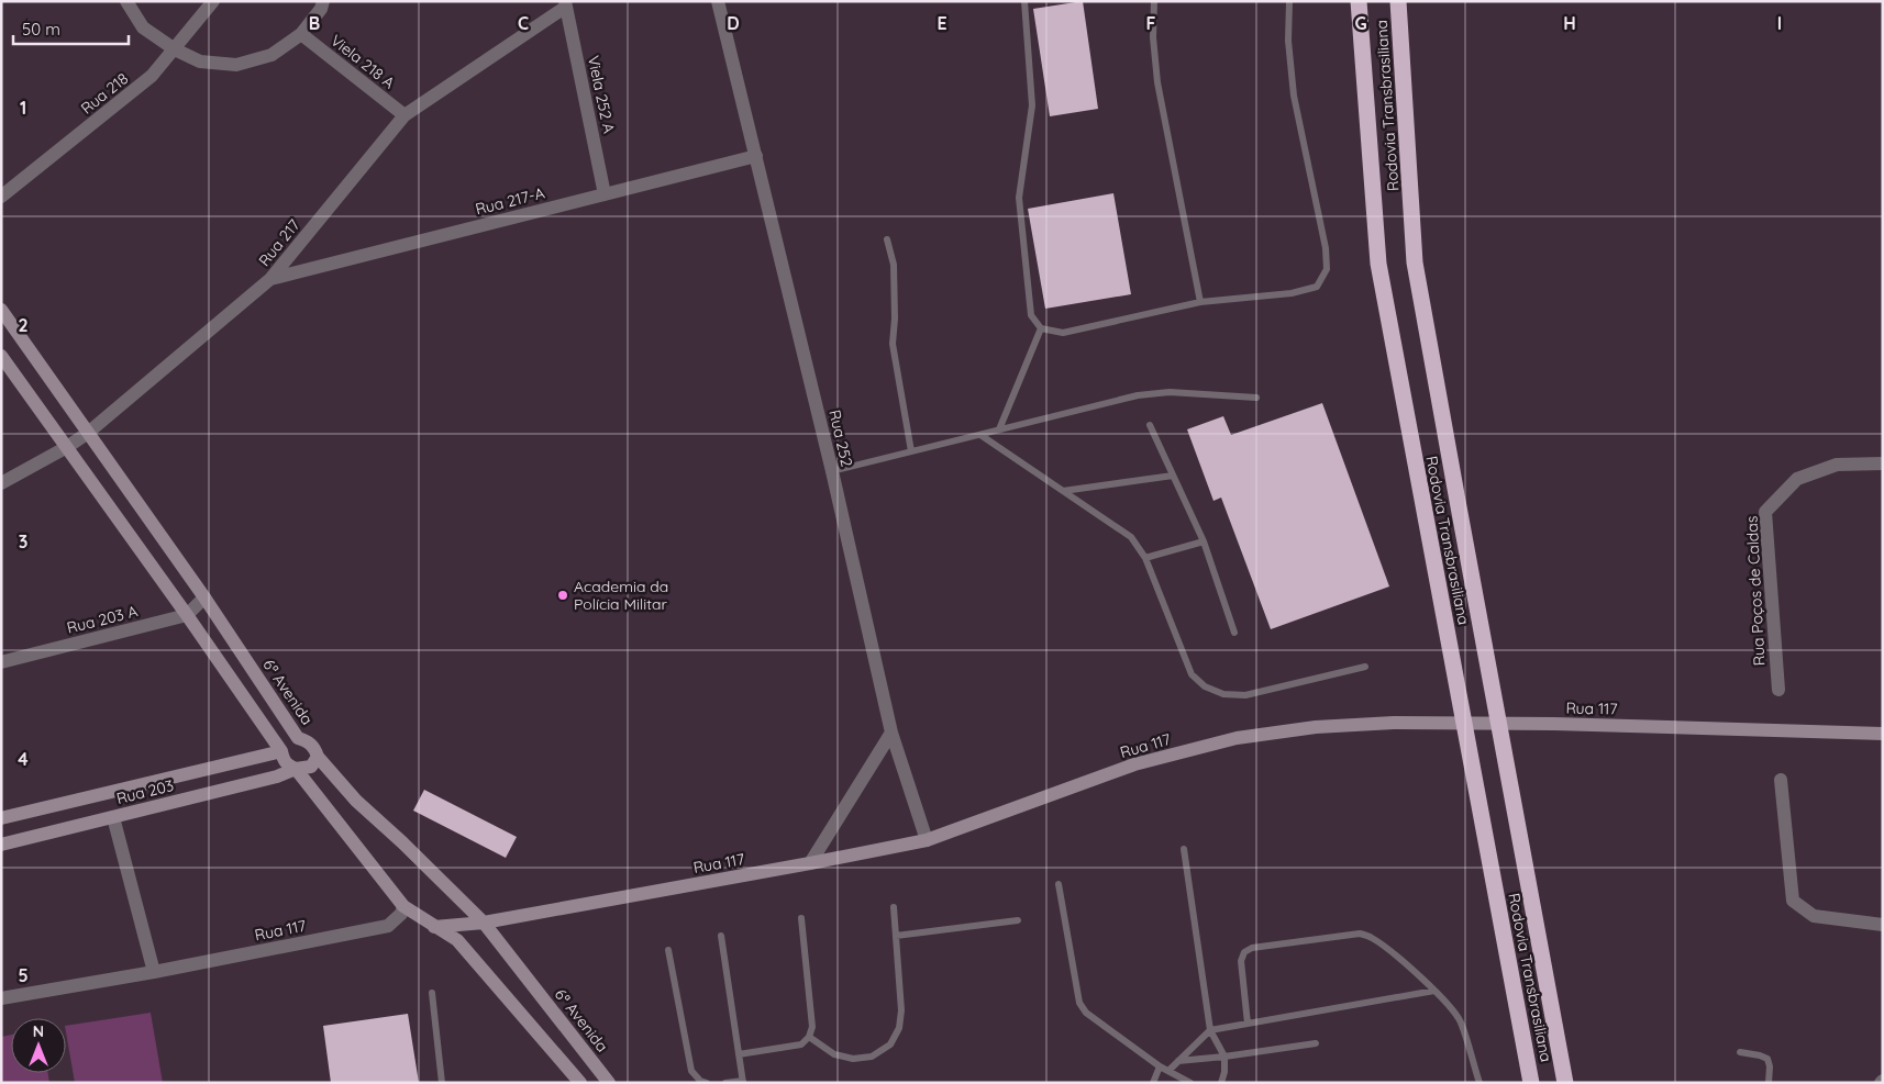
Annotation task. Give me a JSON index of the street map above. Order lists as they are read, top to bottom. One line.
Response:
{"streets":{"highway":["Rodovia Transbrasiliana"],"street":["Viela 218 A","Rua 218","Viela 252 A","Rua 217-A","Rua 217","Rua 252","Rua Poços de Caldas","Rua 203 A","6ª Avenida","Rua 117","Rua 203"]},"crossings":[["Viela 218 A","Rua 217"],["Viela 252 A","Rua 217-A"],["Viela 252 A","Rua 217"],["Rua 217-A","Rua 217"],["Rua 217-A","Rua 252"],["Rua 217","6ª Avenida"],["Rua 252","Rua 117"],["6ª Avenida","Rua 117"],["6ª Avenida","Rua 203"]],"places":["Academia da Polícia Militar"],"scale_bar":"50 m","north":"top","grid":{"columns":["B","C","D","E","F","G","H","I"],"rows":["1","2","3","4","5"]}}
